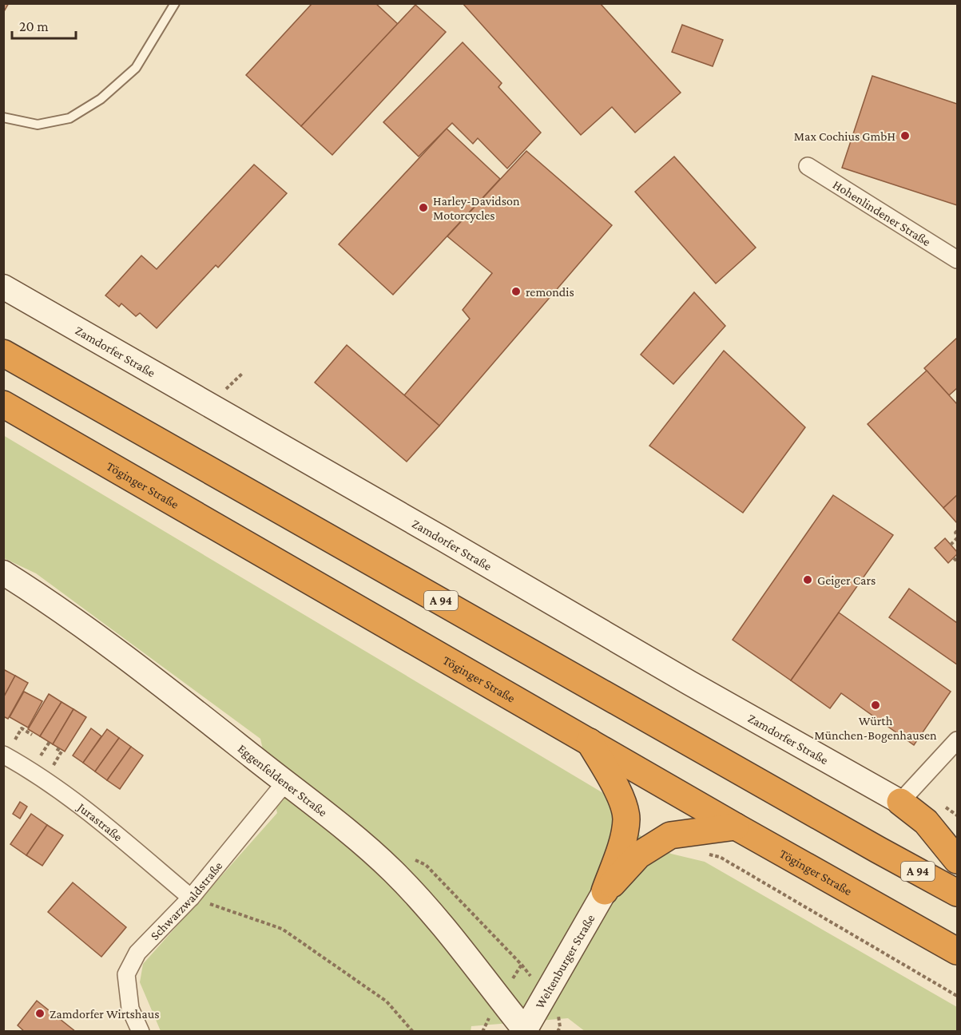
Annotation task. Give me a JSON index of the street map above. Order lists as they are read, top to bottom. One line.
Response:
{"streets":{"highway":["Töginger Straße","A 94"],"street":["Hohenlindener Straße","Zamdorfer Straße","Eggenfeldener Straße","Jurastraße","Schwarzwaldstraße","Weltenburger Straße"]},"crossings":[["Eggenfeldener Straße","Schwarzwaldstraße"],["Eggenfeldener Straße","Weltenburger Straße"],["Jurastraße","Schwarzwaldstraße"]],"places":["Max Cochius GmbH","Harley-Davidson Motorcycles","remondis","Geiger Cars","Würth München-Bogenhausen","Zamdorfer Wirtshaus"],"scale_bar":"20 m"}
